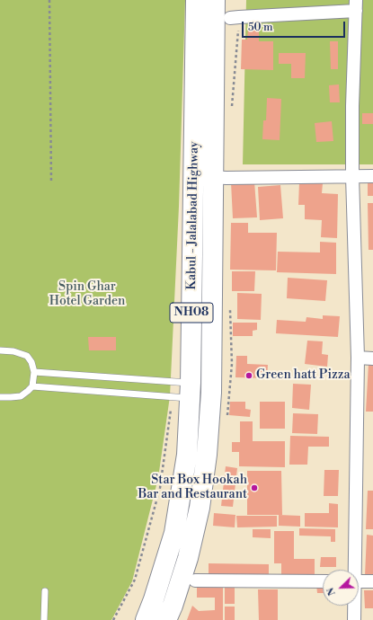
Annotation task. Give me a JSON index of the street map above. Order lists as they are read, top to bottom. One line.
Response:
{"streets":{"highway":["Kabul - Jalalabad Highway","NH08"]},"parks":["Spin Ghar Hotel Garden"],"places":["Green hatt Pizza","Star Box Hookah Bar and Restaurant"],"scale_bar":"50 m","north":"bottom left"}
